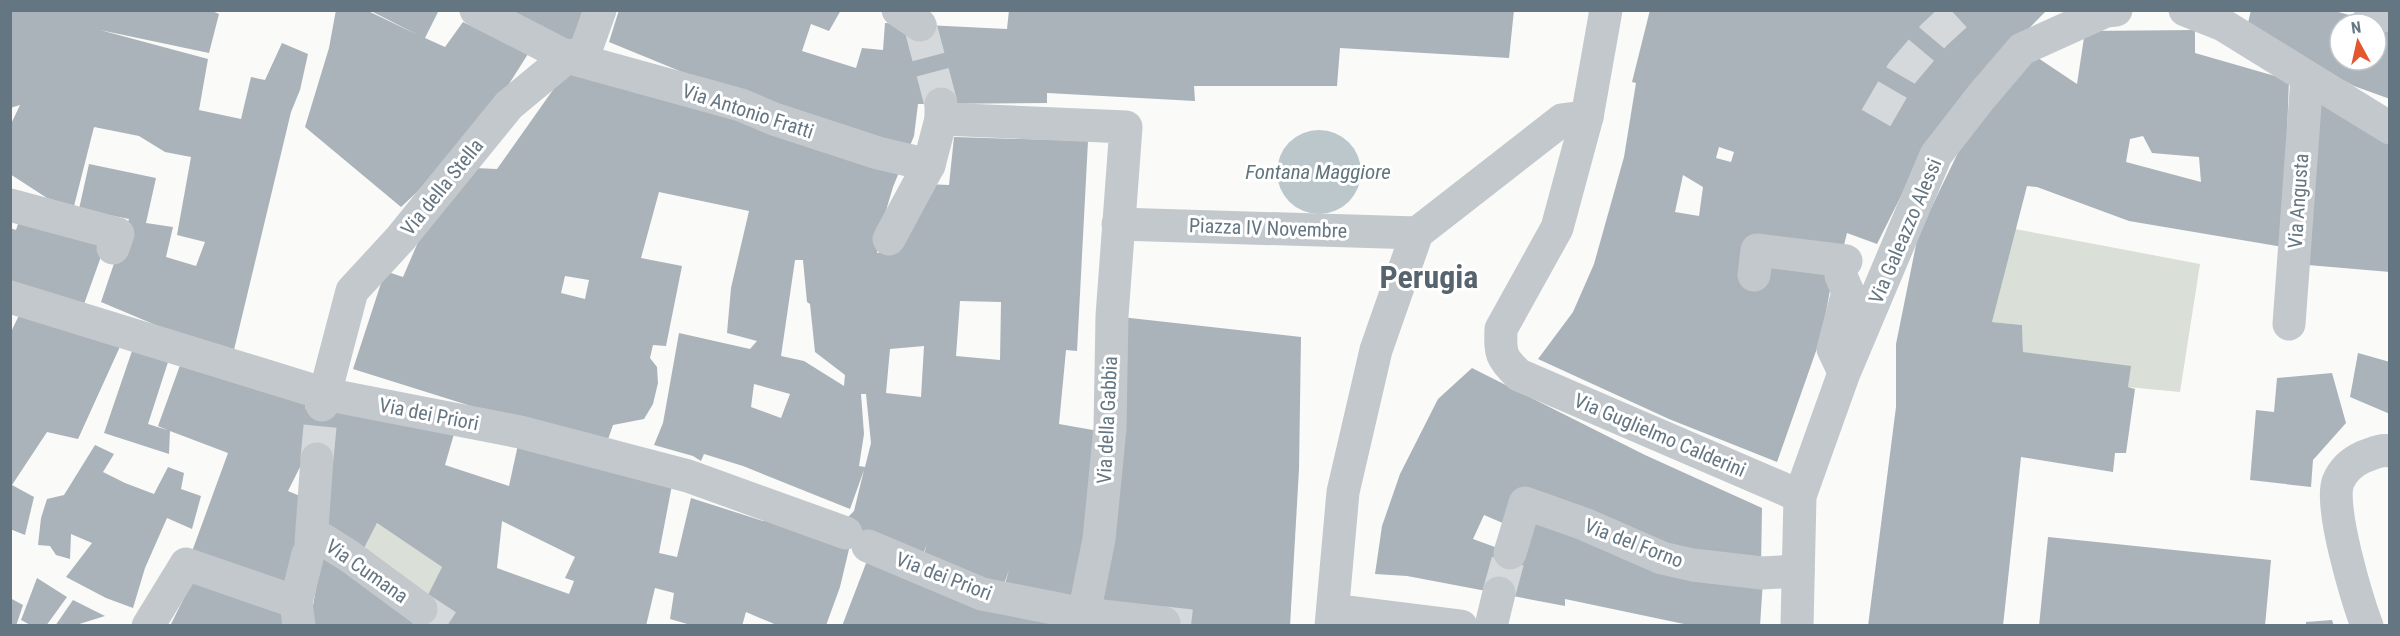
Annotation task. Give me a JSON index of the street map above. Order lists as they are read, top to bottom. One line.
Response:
{"streets":{"street":["Via Antonio Fratti","Via della Stella","Via Angusta","Piazza IV Novembre","Via Galeazzo Alessi","Via dei Priori","Via della Gabbia","Via Guglielmo Calderini","Via del Forno","Via Cumana"]},"crossings":[["Via Antonio Fratti","Via della Stella"],["Via Antonio Fratti","Via della Gabbia"],["Via della Stella","Via dei Priori"],["Piazza IV Novembre","Via della Gabbia"],["Via Galeazzo Alessi","Via Guglielmo Calderini"],["Via Galeazzo Alessi","Via del Forno"],["Via dei Priori","Via della Gabbia"]],"districts":["Perugia"],"water":["Fontana Maggiore"],"north":"top"}
